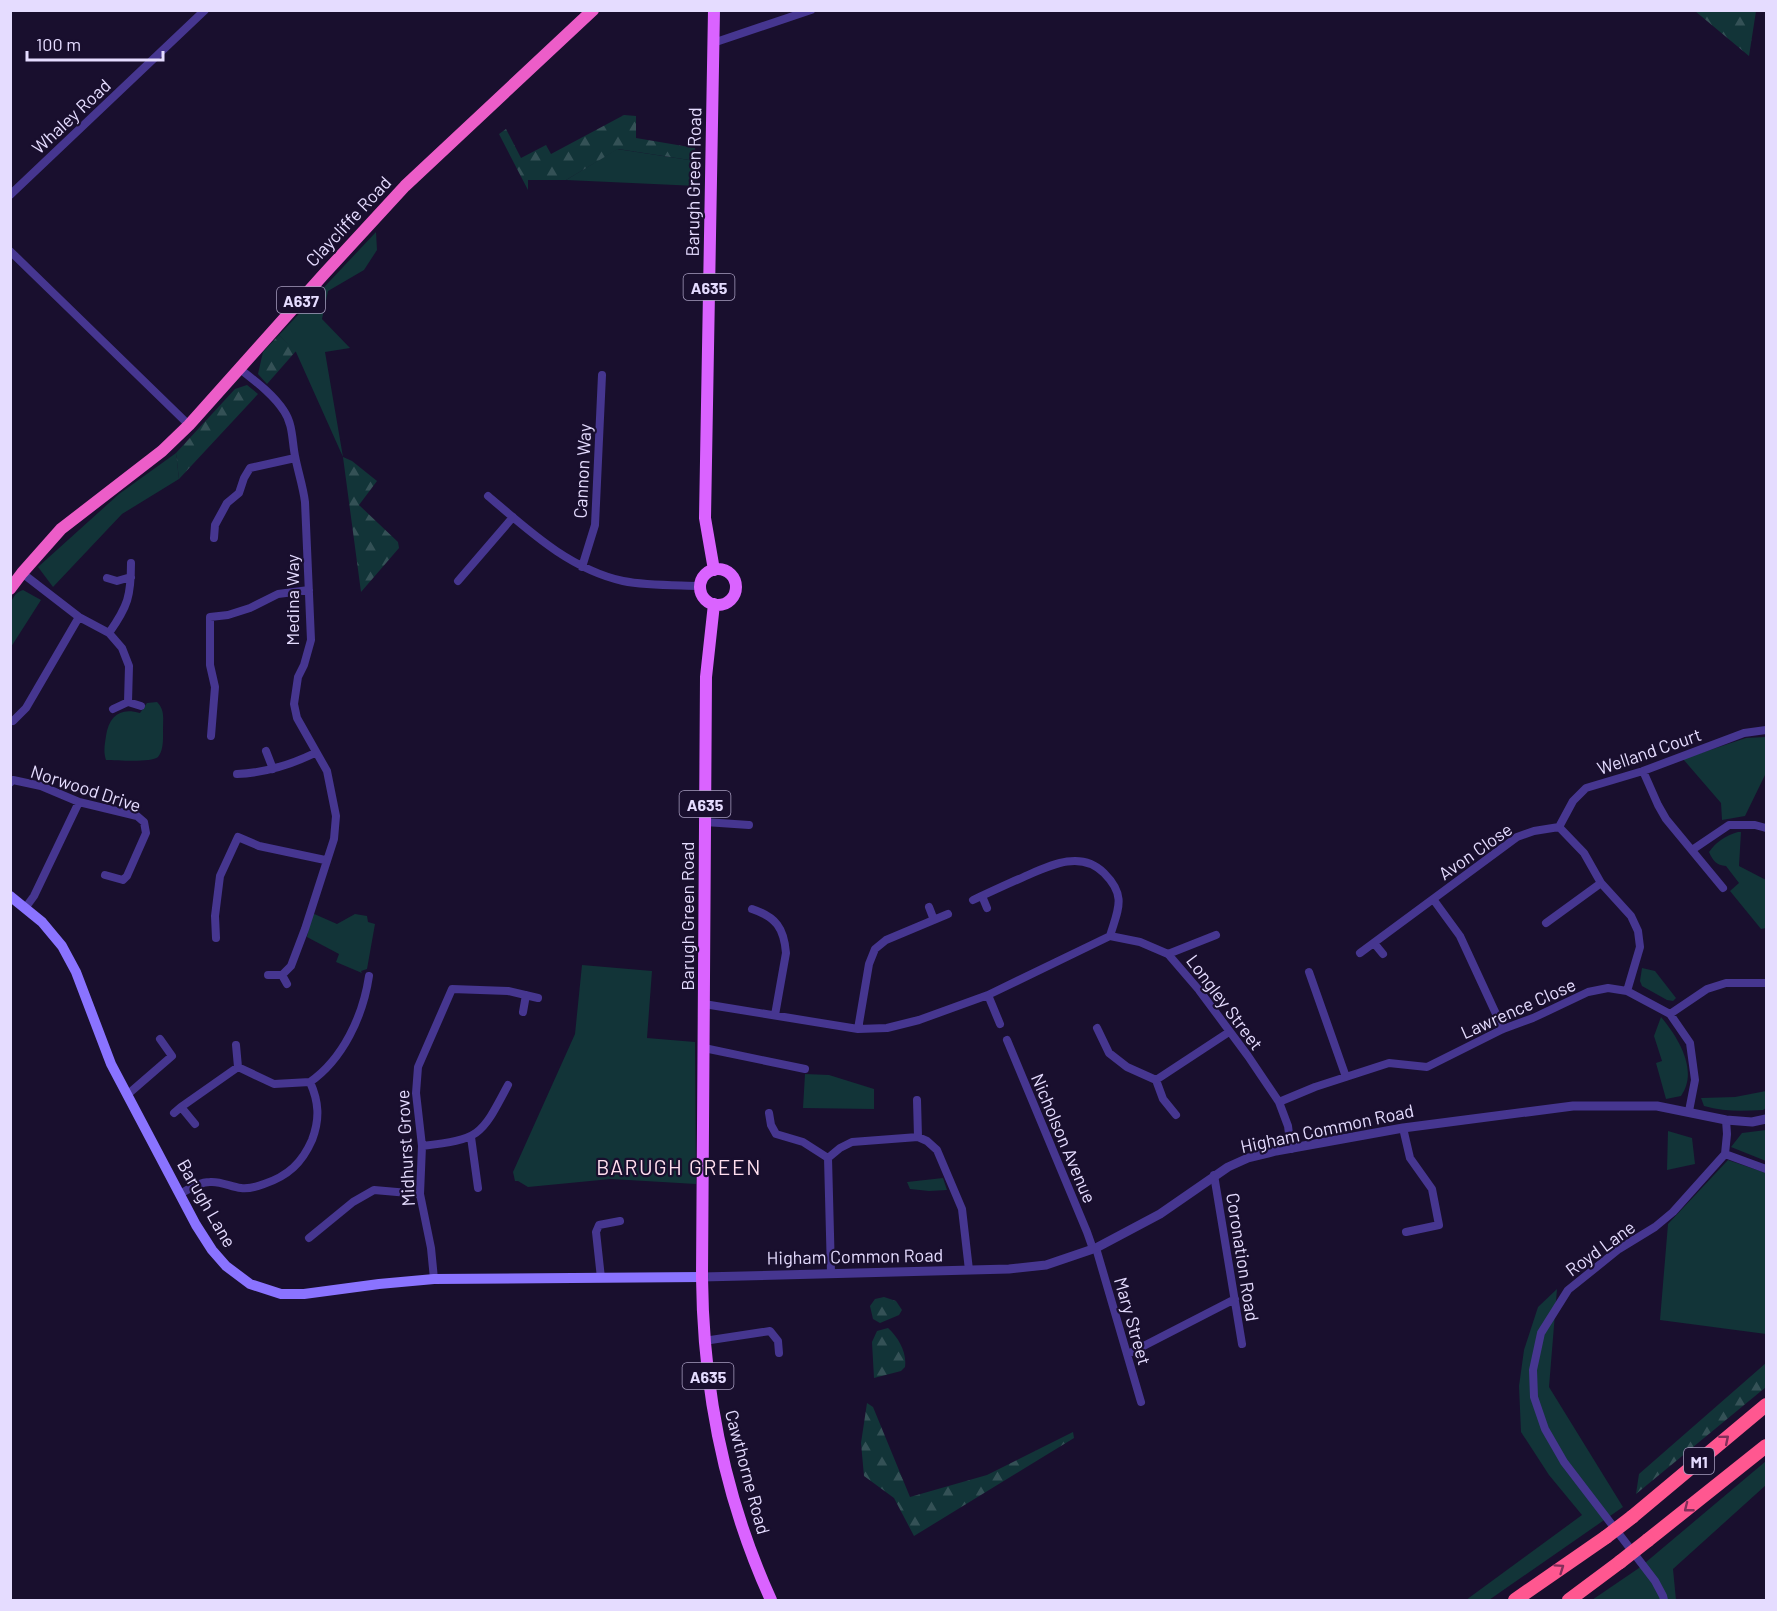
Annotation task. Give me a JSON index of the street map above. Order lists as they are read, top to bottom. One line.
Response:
{"streets":{"highway":["Claycliffe Road","A637","M1"],"main road":["Barugh Green Road","A635","Barugh Lane","Cawthorne Road"],"street":["Whaley Road","Cannon Way","Medina Way","Welland Court","Norwood Drive","Avon Close","Longley Street","Lawrence Close","Higham Common Road","Nicholson Avenue","Midhurst Grove","Royd Lane","Coronation Road","Mary Street"]},"crossings":[["Barugh Green Road","Higham Common Road"],["Barugh Green Road","Barugh Lane"],["Barugh Green Road","Cawthorne Road"],["Claycliffe Road","Medina Way"],["Welland Court","Avon Close"],["Longley Street","Lawrence Close"],["Longley Street","Higham Common Road"],["Lawrence Close","Higham Common Road"],["Higham Common Road","Nicholson Avenue"],["Higham Common Road","Barugh Lane"],["Higham Common Road","Coronation Road"],["Higham Common Road","Mary Street"],["Higham Common Road","Cawthorne Road"],["Nicholson Avenue","Mary Street"],["Midhurst Grove","Barugh Lane"],["Barugh Lane","Cawthorne Road"]],"districts":["BARUGH GREEN"],"scale_bar":"100 m"}
